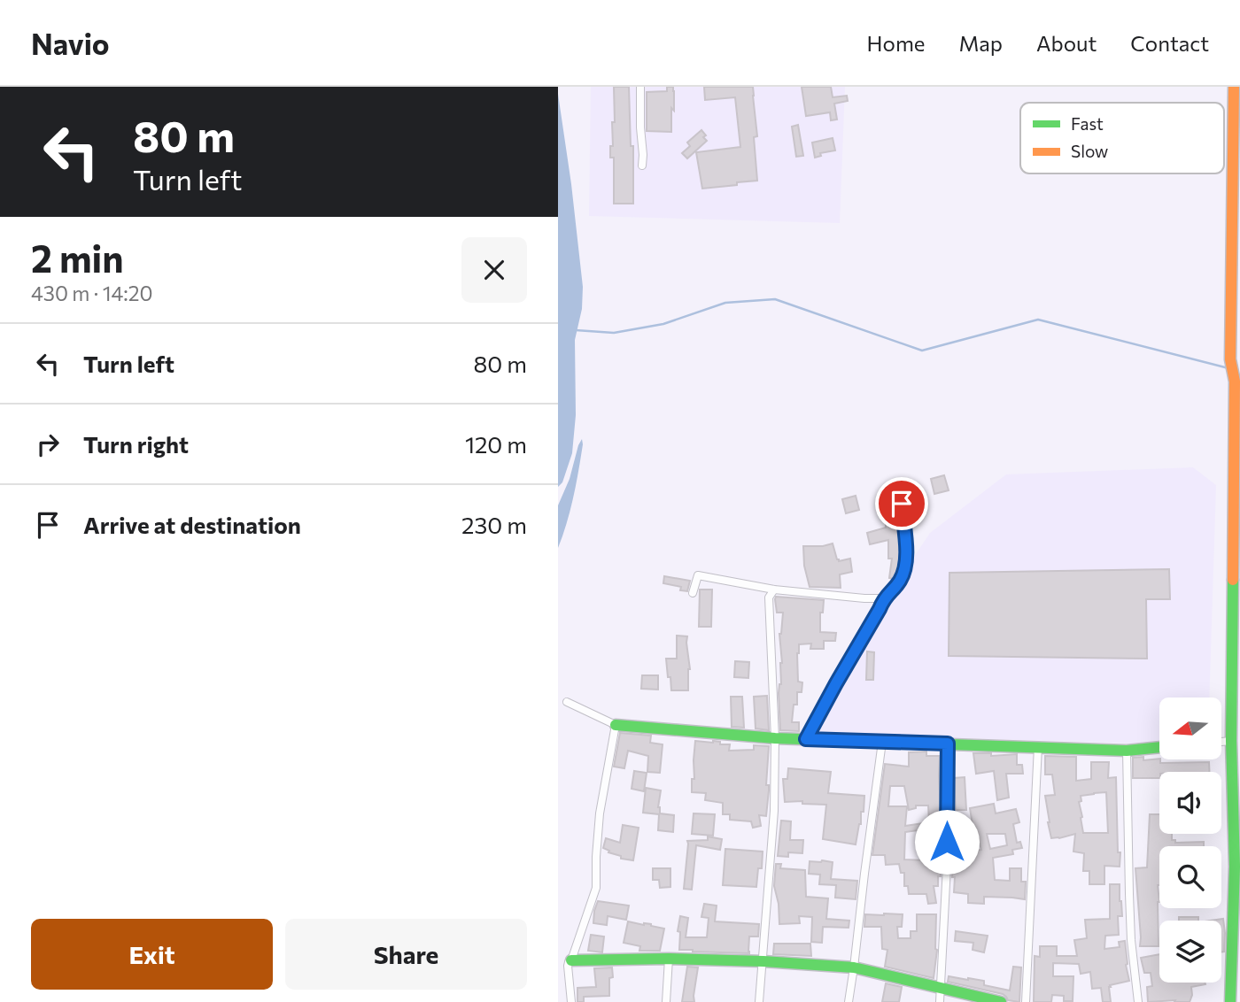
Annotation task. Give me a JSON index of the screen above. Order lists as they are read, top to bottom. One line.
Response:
{"legend":["Fast","Slow"],"north":"left","page":{"header":"Navio","nav":["Home","Map","About","Contact"],"turn":["80 m","Turn left"],"heading":["2 min","430 m · 14:20"],"list":[{"name":"Turn left","value":"80 m"},{"name":"Turn right","value":"120 m"},{"name":"Arrive at destination","value":"230 m"}],"buttons":["Exit","Share"]}}
